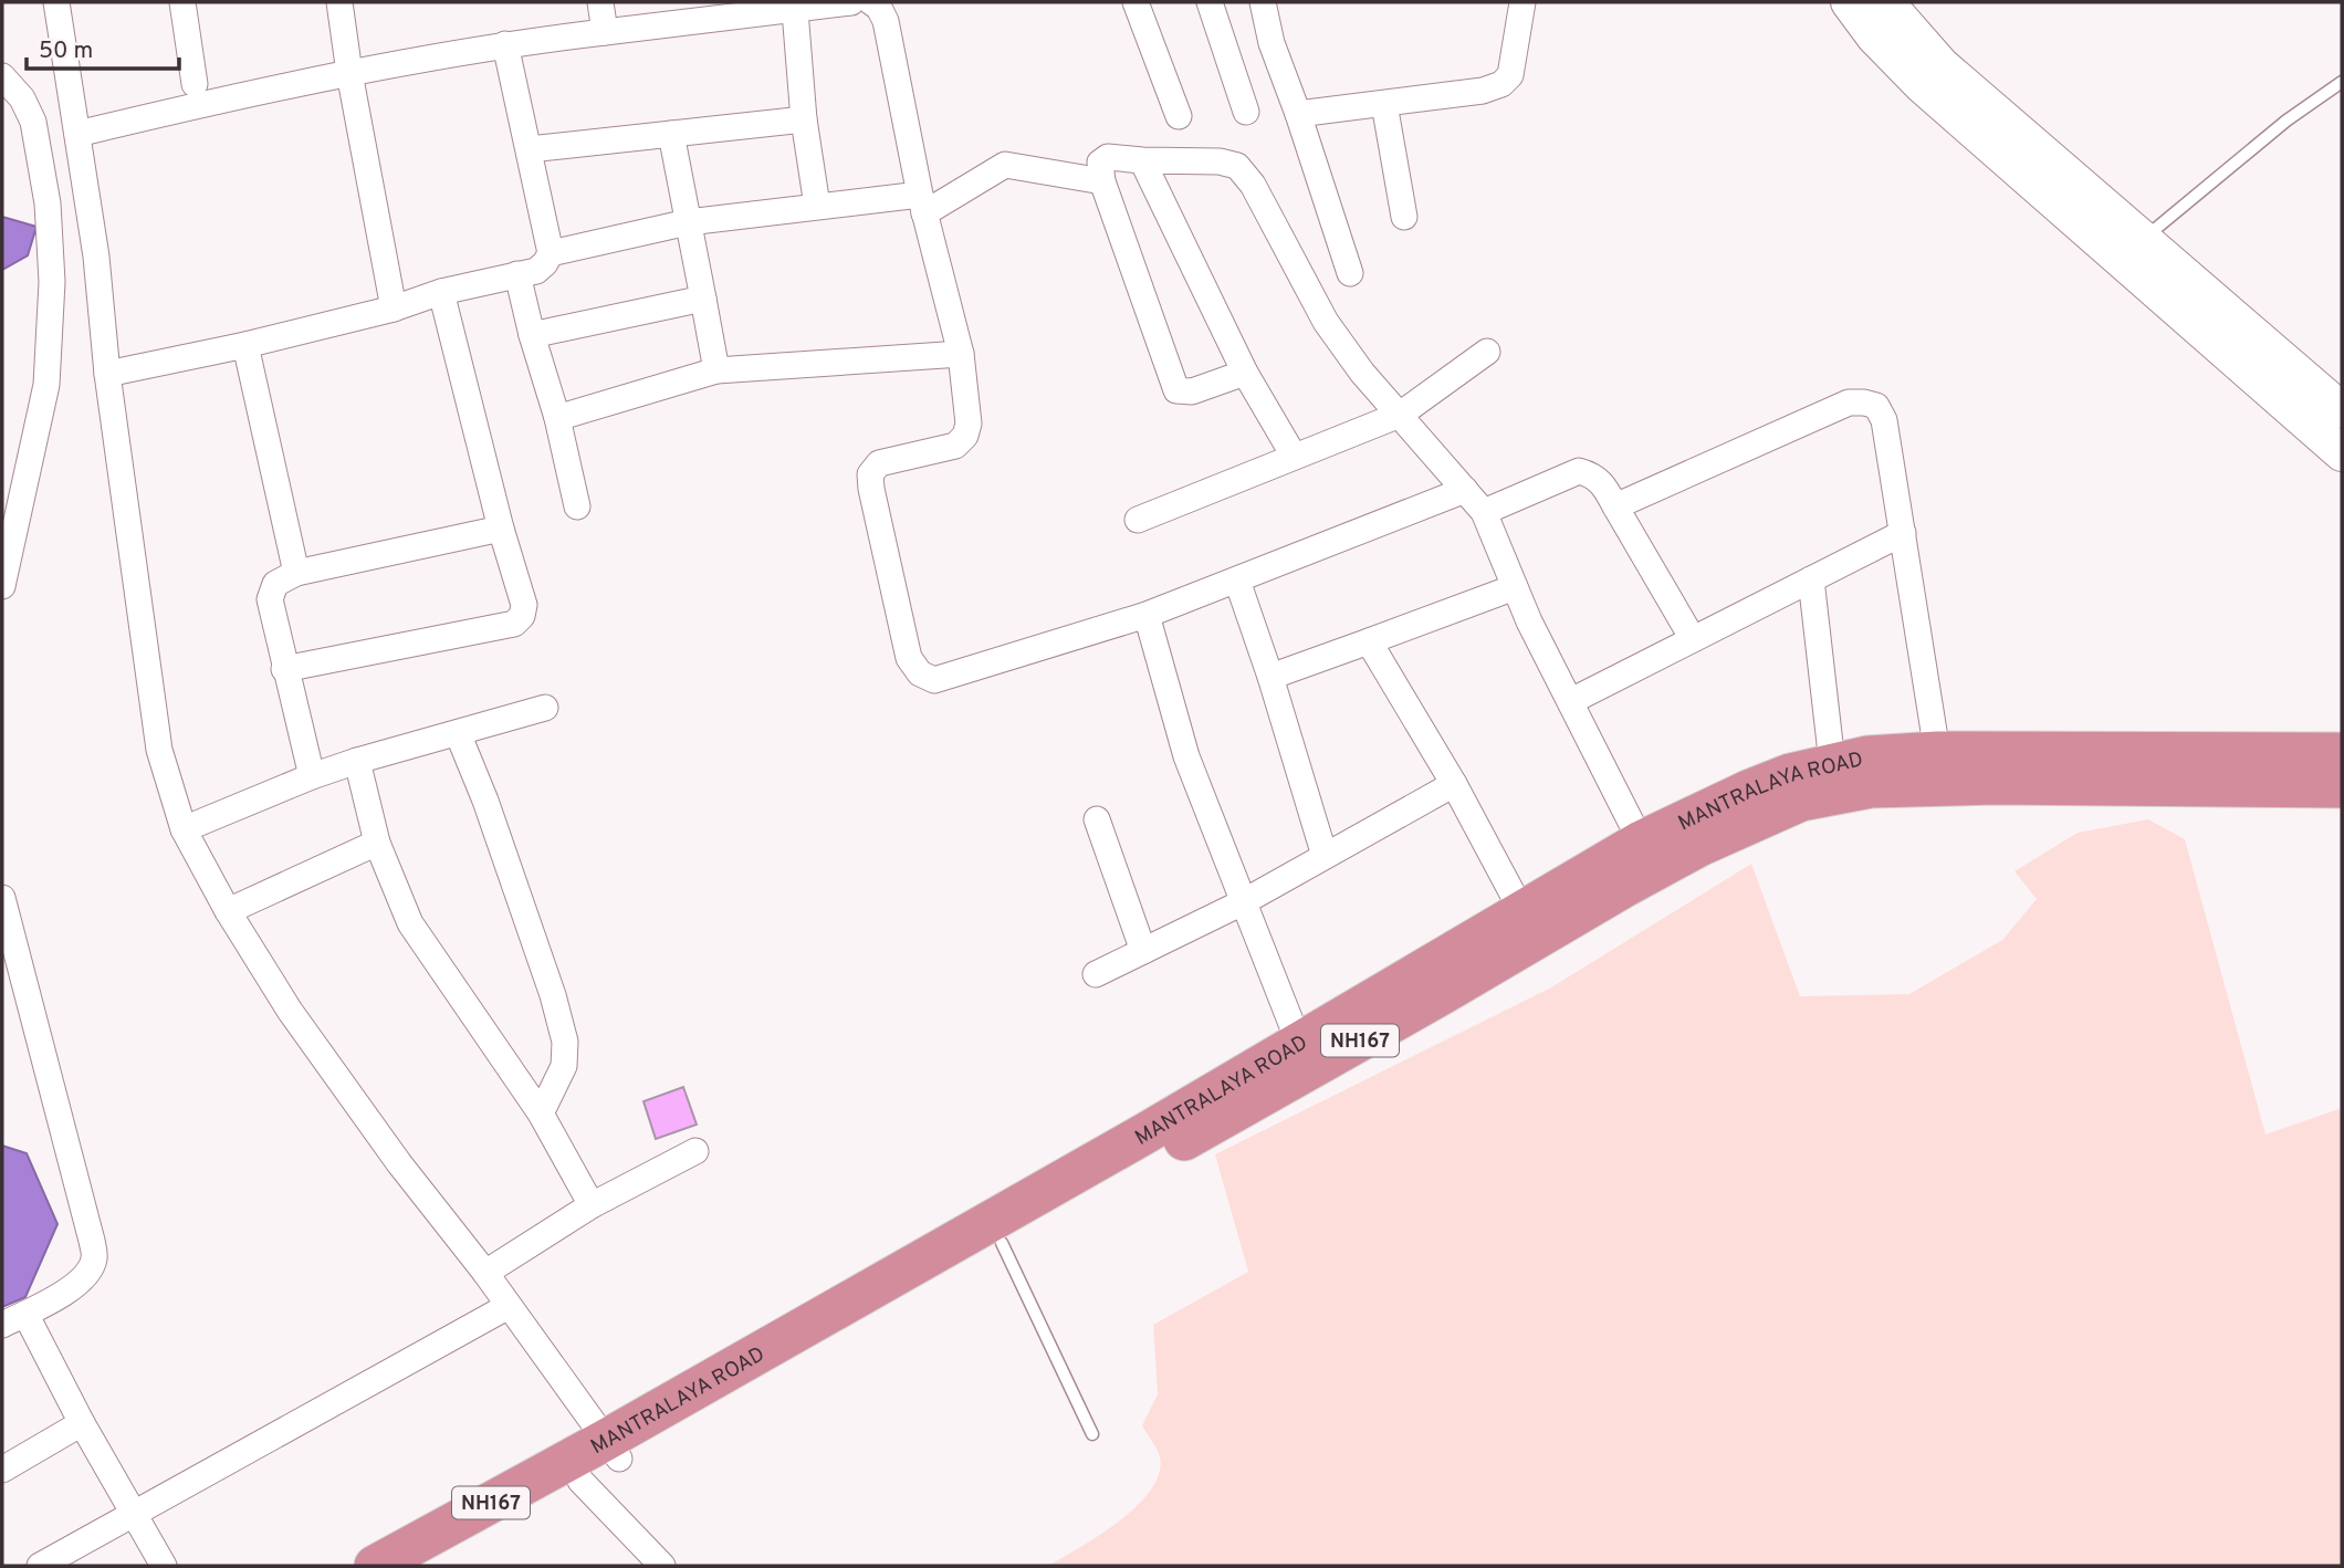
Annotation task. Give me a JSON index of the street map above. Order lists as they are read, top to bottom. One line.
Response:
{"streets":{"highway":["MANTRALAYA ROAD","NH167"]},"crossings":[["MANTRALAYA ROAD","NH167"]],"scale_bar":"50 m"}
